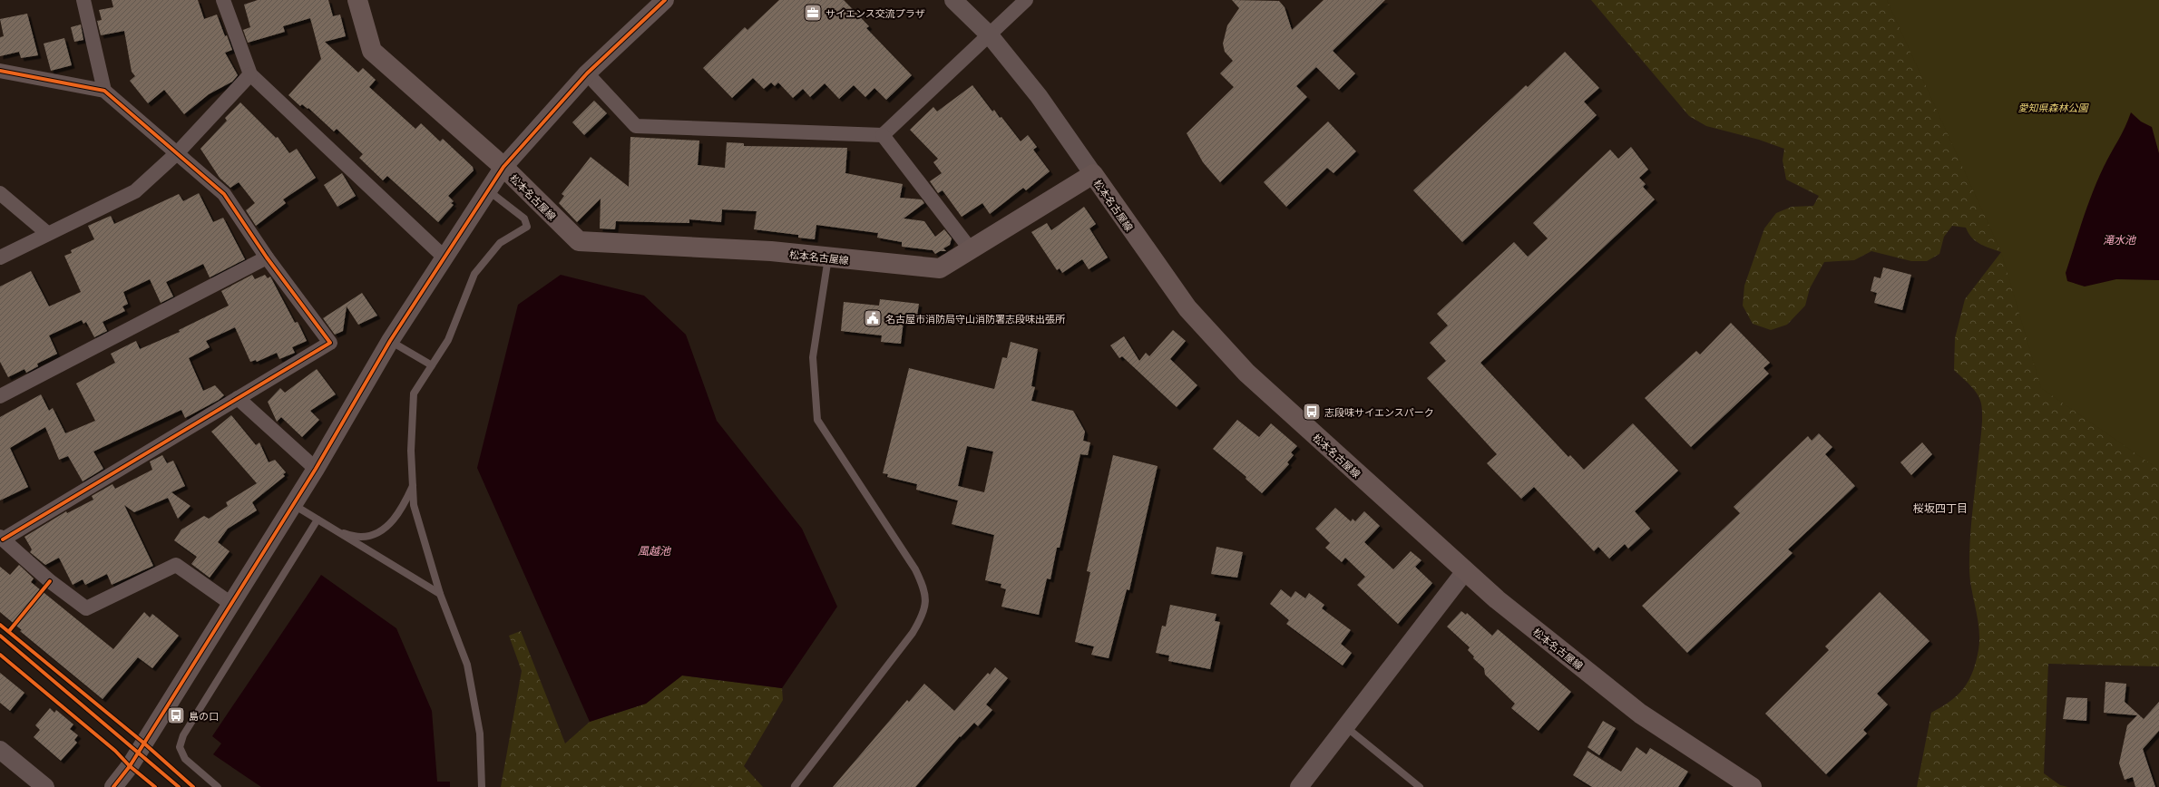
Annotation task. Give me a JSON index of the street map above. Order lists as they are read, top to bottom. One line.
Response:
{"streets":{"main road":["松本名古屋線"]},"districts":["桜坂四丁目"],"water":["滝水池","風越池"],"parks":["愛知県森林公園"],"places":{"office":["サイエンス交流プラザ"],"public building":["名古屋市消防局守山消防署志段味出張所"],"bus stop":["志段味サイエンスパーク","島の口"]}}
